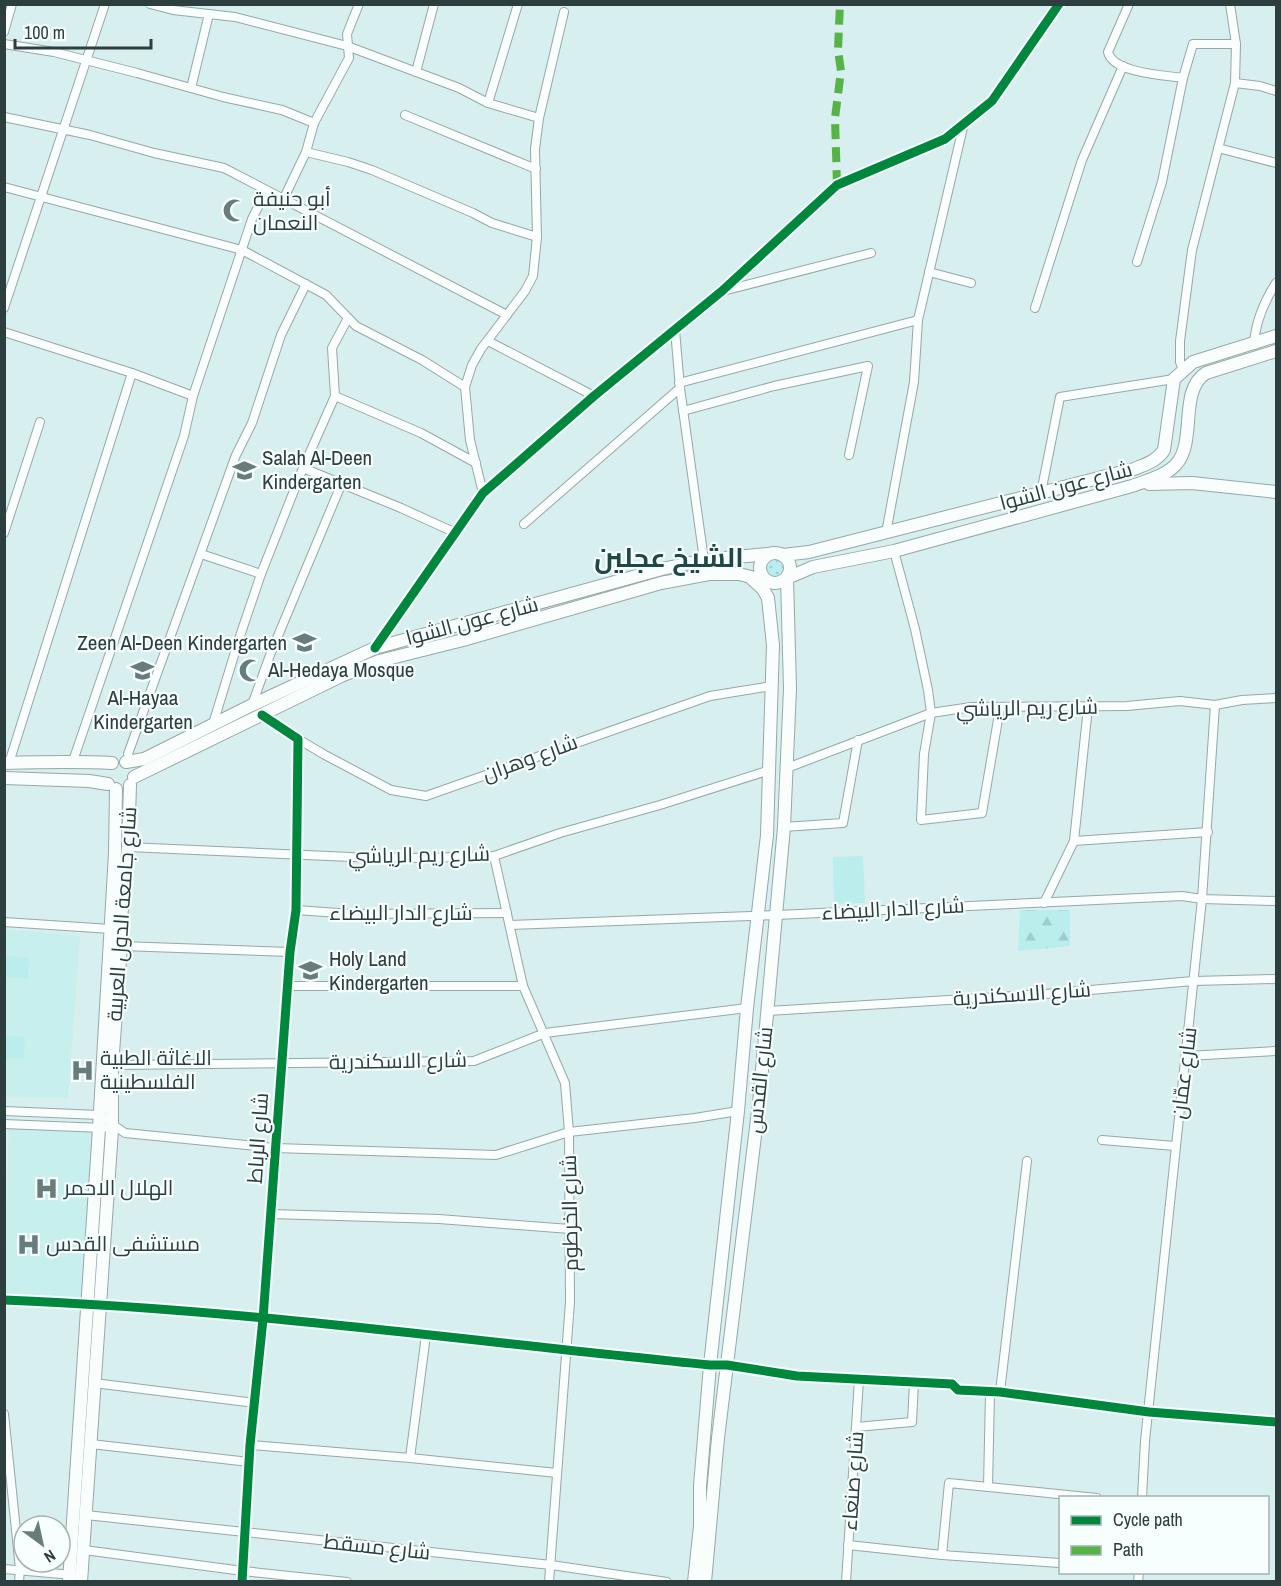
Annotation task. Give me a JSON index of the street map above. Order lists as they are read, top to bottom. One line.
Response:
{"streets":{"main road":["شارع عون الشوا","شارع جامعة الدول العربية","شارع القدس"],"street":["شارع ريم الرياشي","شارع وهران","شارع الدار البيضاء","شارع الاسكندرية","شارع عمّان","شارع الرباط","شارع الخرطوم","شارع صنعاء","شارع مسقط"]},"crossings":[["شارع عون الشوا","شارع جامعة الدول العربية"],["شارع عون الشوا","شارع القدس"],["شارع ريم الرياشي","شارع جامعة الدول العربية"],["شارع ريم الرياشي","شارع عمّان"],["شارع ريم الرياشي","شارع القدس"],["شارع ريم الرياشي","شارع الرباط"],["شارع ريم الرياشي","شارع الخرطوم"],["شارع وهران","شارع القدس"],["شارع وهران","شارع الرباط"],["شارع الدار البيضاء","شارع عمّان"],["شارع الدار البيضاء","شارع القدس"],["شارع الدار البيضاء","شارع الرباط"],["شارع الدار البيضاء","شارع الخرطوم"],["شارع جامعة الدول العربية","شارع مسقط"],["شارع الاسكندرية","شارع عمّان"],["شارع الاسكندرية","شارع القدس"],["شارع الاسكندرية","شارع الرباط"],["شارع الاسكندرية","شارع الخرطوم"],["شارع الرباط","شارع مسقط"],["شارع الخرطوم","شارع مسقط"]],"districts":["الشيخ عجلين"],"places":{"mosque":["أبو حنيفة النعمان","Al-Hedaya Mosque"],"school or university":["Salah Al-Deen Kindergarten","Zeen Al-Deen Kindergarten","Al-Hayaa Kindergarten","Holy Land Kindergarten"],"hospital":["الاغاثة الطبية الفلسطينية","الهلال الاحمر","مستشفى القدس"]},"legend":["Cycle path","Path"],"scale_bar":"100 m","north":"bottom right"}
